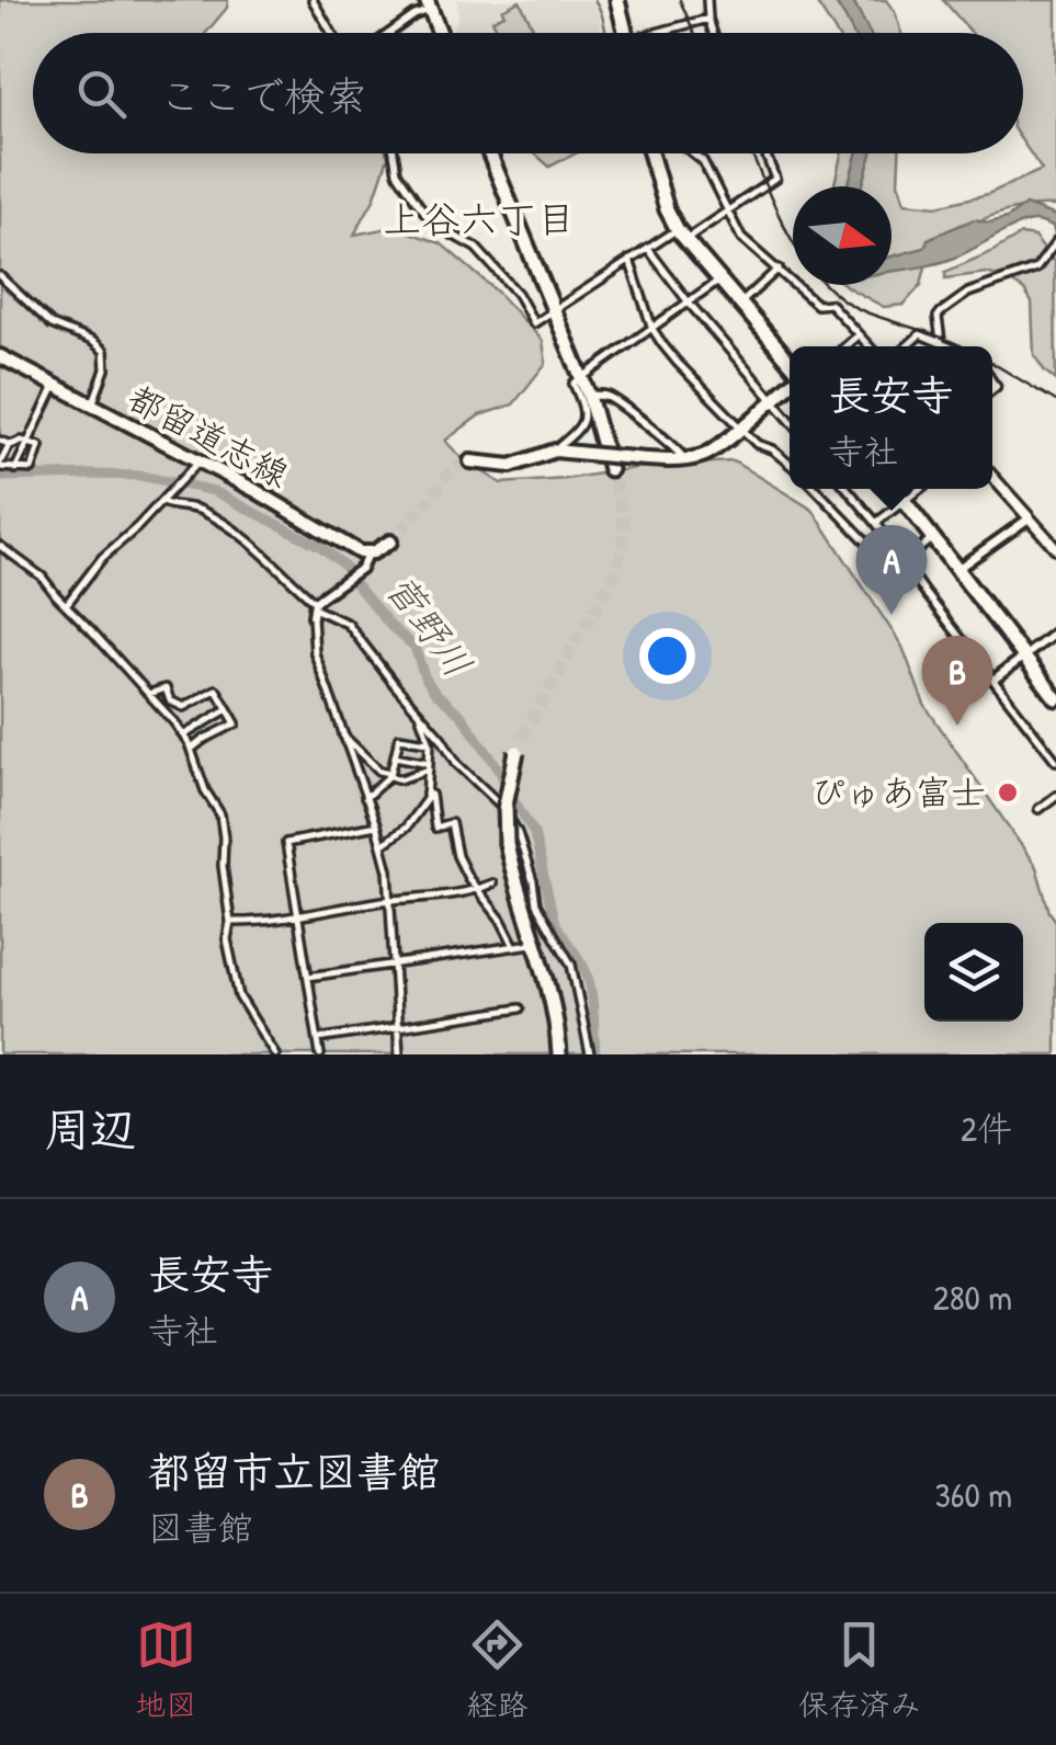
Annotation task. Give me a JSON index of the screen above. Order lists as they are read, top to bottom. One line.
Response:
{"streets":{"main road":["都留道志線"]},"districts":["上谷六丁目"],"water":["菅野川"],"places":["ぴゅあ富士"],"north":"right","page":{"search":"ここで検索","popup":["長安寺","寺社"],"pins":["A","B"],"heading":["周辺","2件"],"list":[{"mark":"A","name":"長安寺","note":"寺社","value":"280 m"},{"mark":"B","name":"都留市立図書館","note":"図書館","value":"360 m"}],"nav":["地図","経路","保存済み"]}}
